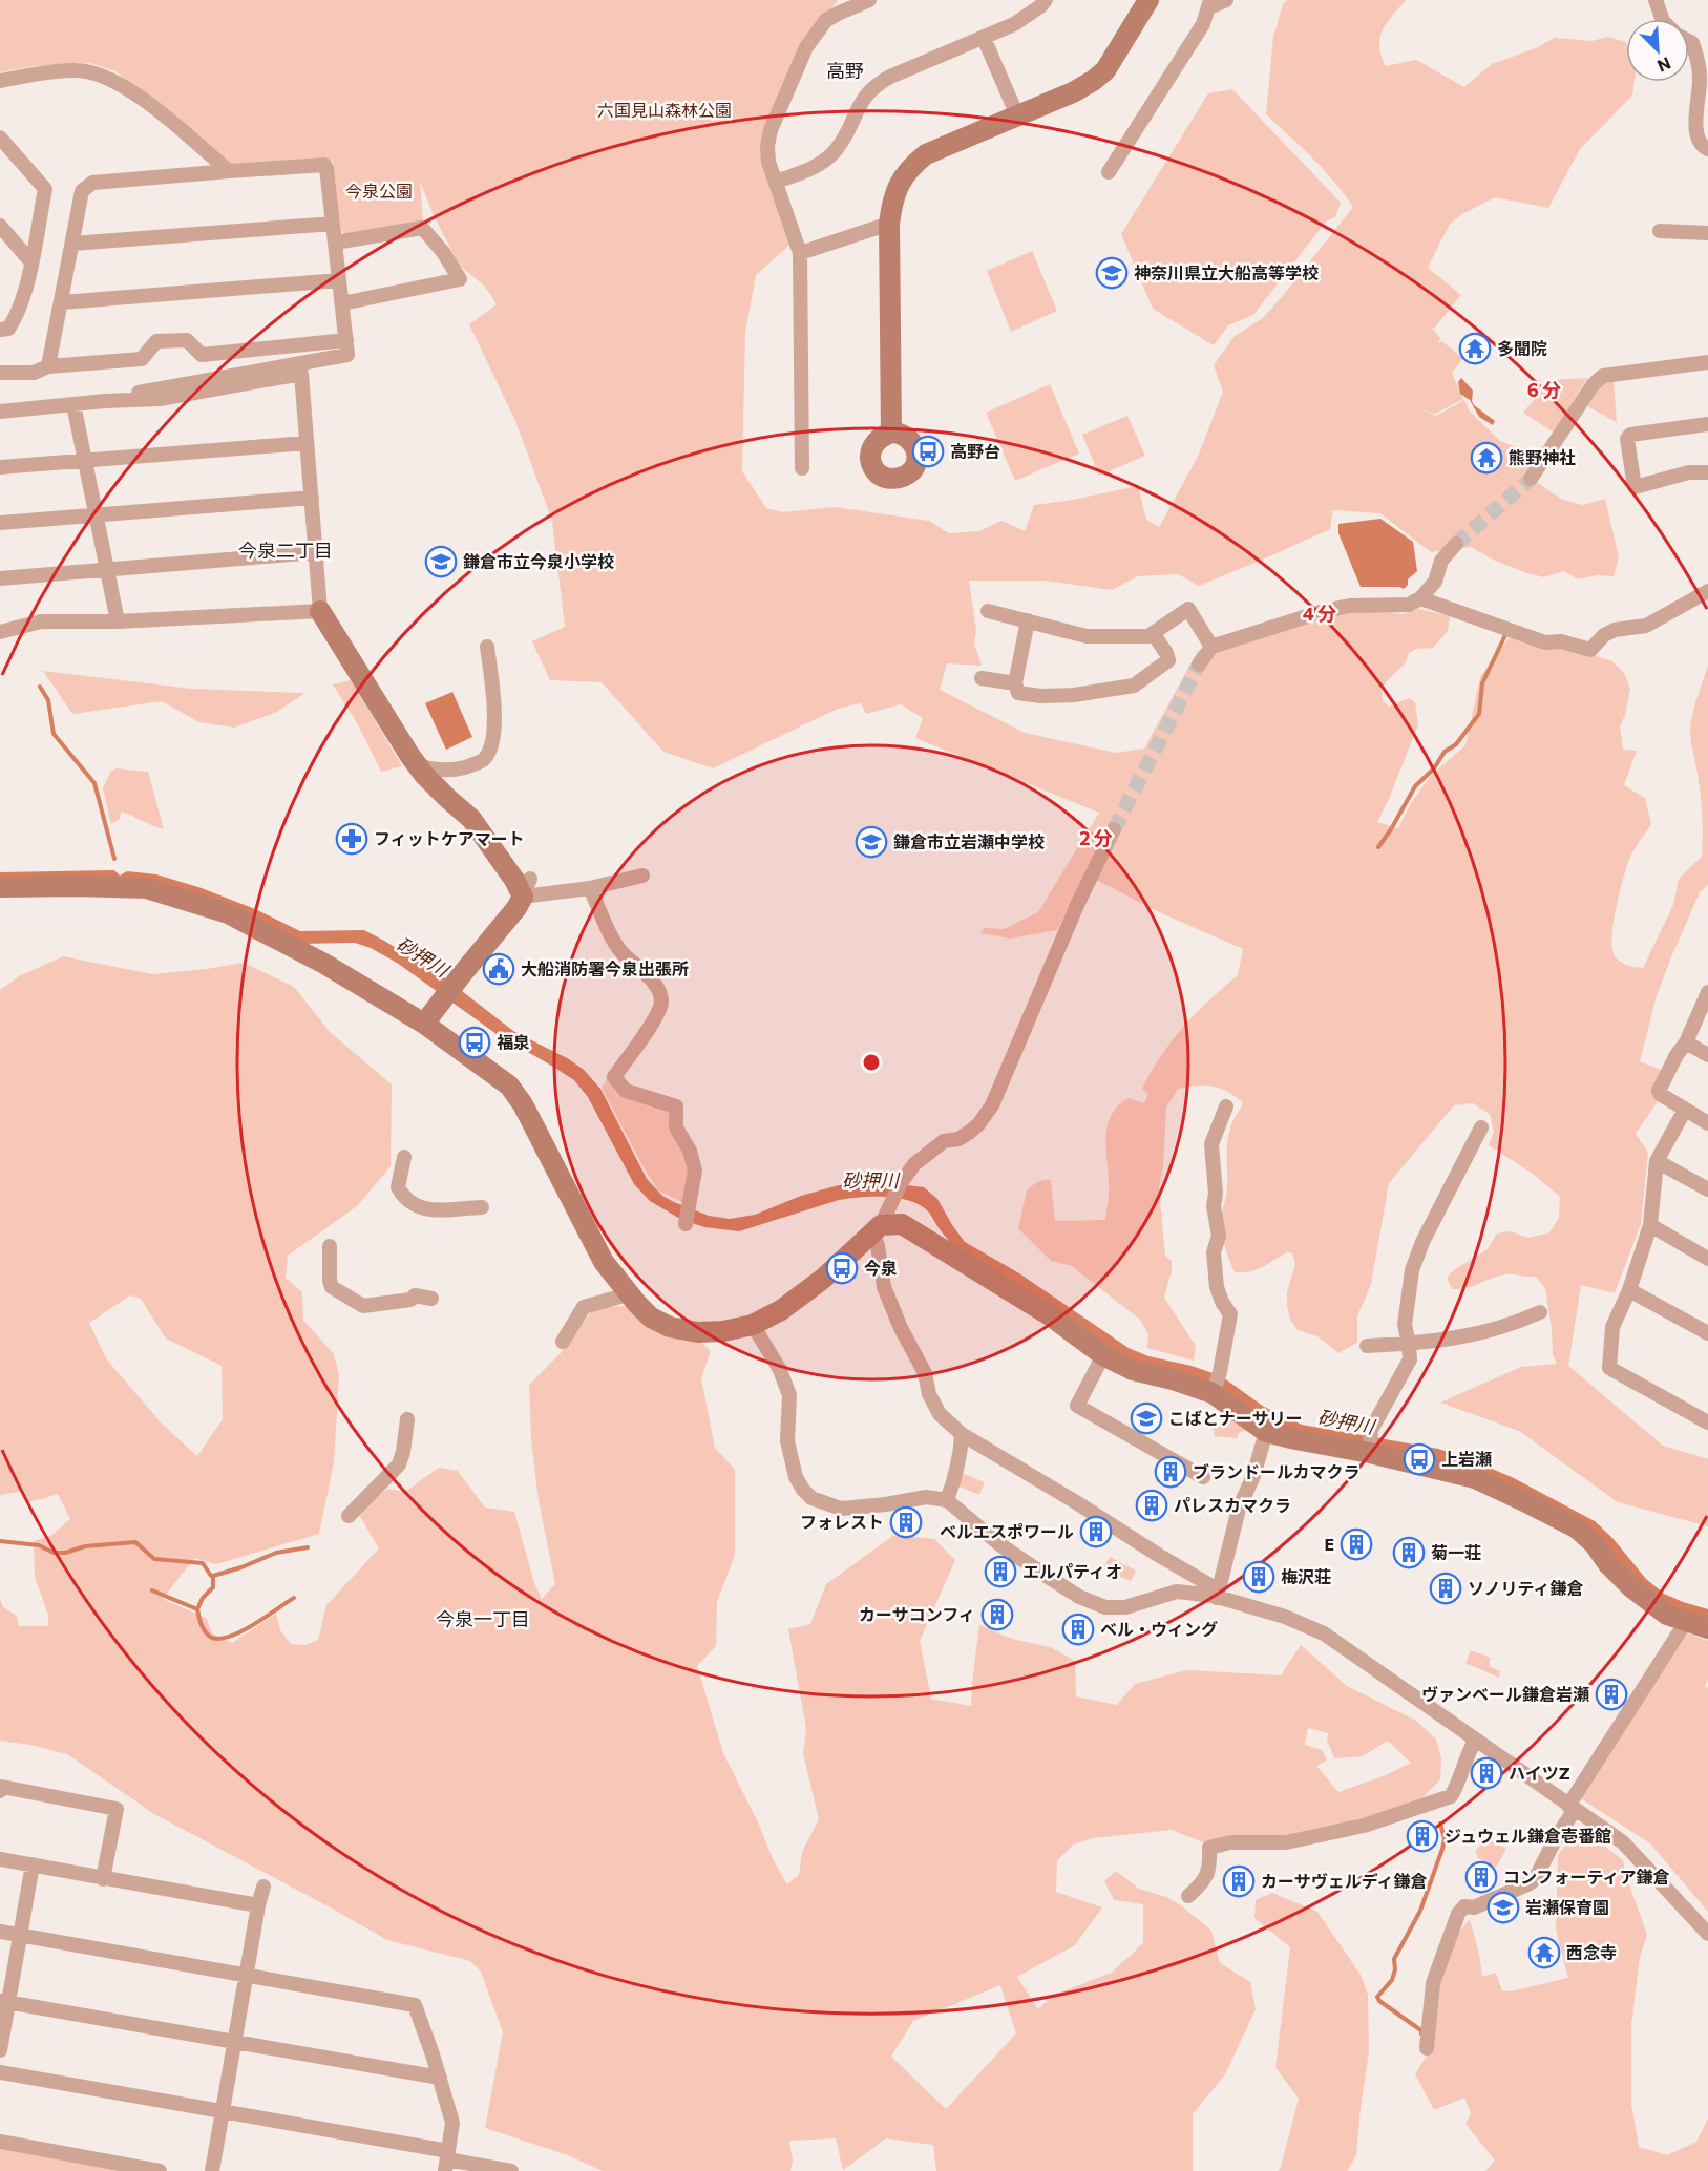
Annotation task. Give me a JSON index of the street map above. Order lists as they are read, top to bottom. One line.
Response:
{"districts":["高野","今泉二丁目","今泉一丁目"],"water":["砂押川"],"parks":["六国見山森林公園","今泉公園"],"places":{"school or university":["神奈川県立大船高等学校","鎌倉市立今泉小学校","鎌倉市立岩瀬中学校","こばとナーサリー","岩瀬保育園"],"temple":["多聞院","熊野神社","西念寺"],"bus stop":["高野台","福泉","今泉","上岩瀬"],"pharmacy":["フィットケアマート"],"public building":["大船消防署今泉出張所"],"building":["ブランドールカマクラ","パレスカマクラ","フォレスト","ベルエスポワール","E","菊一荘","エルパティオ","梅沢荘","ソノリティ鎌倉","カーサコンフィ","ベル・ウィング","ヴァンベール鎌倉岩瀬","ハイツZ","ジュウェル鎌倉壱番館","コンフォーティア鎌倉","カーサヴェルディ鎌倉"]},"north":"bottom right","rings":["6 分","4 分","2 分"]}
